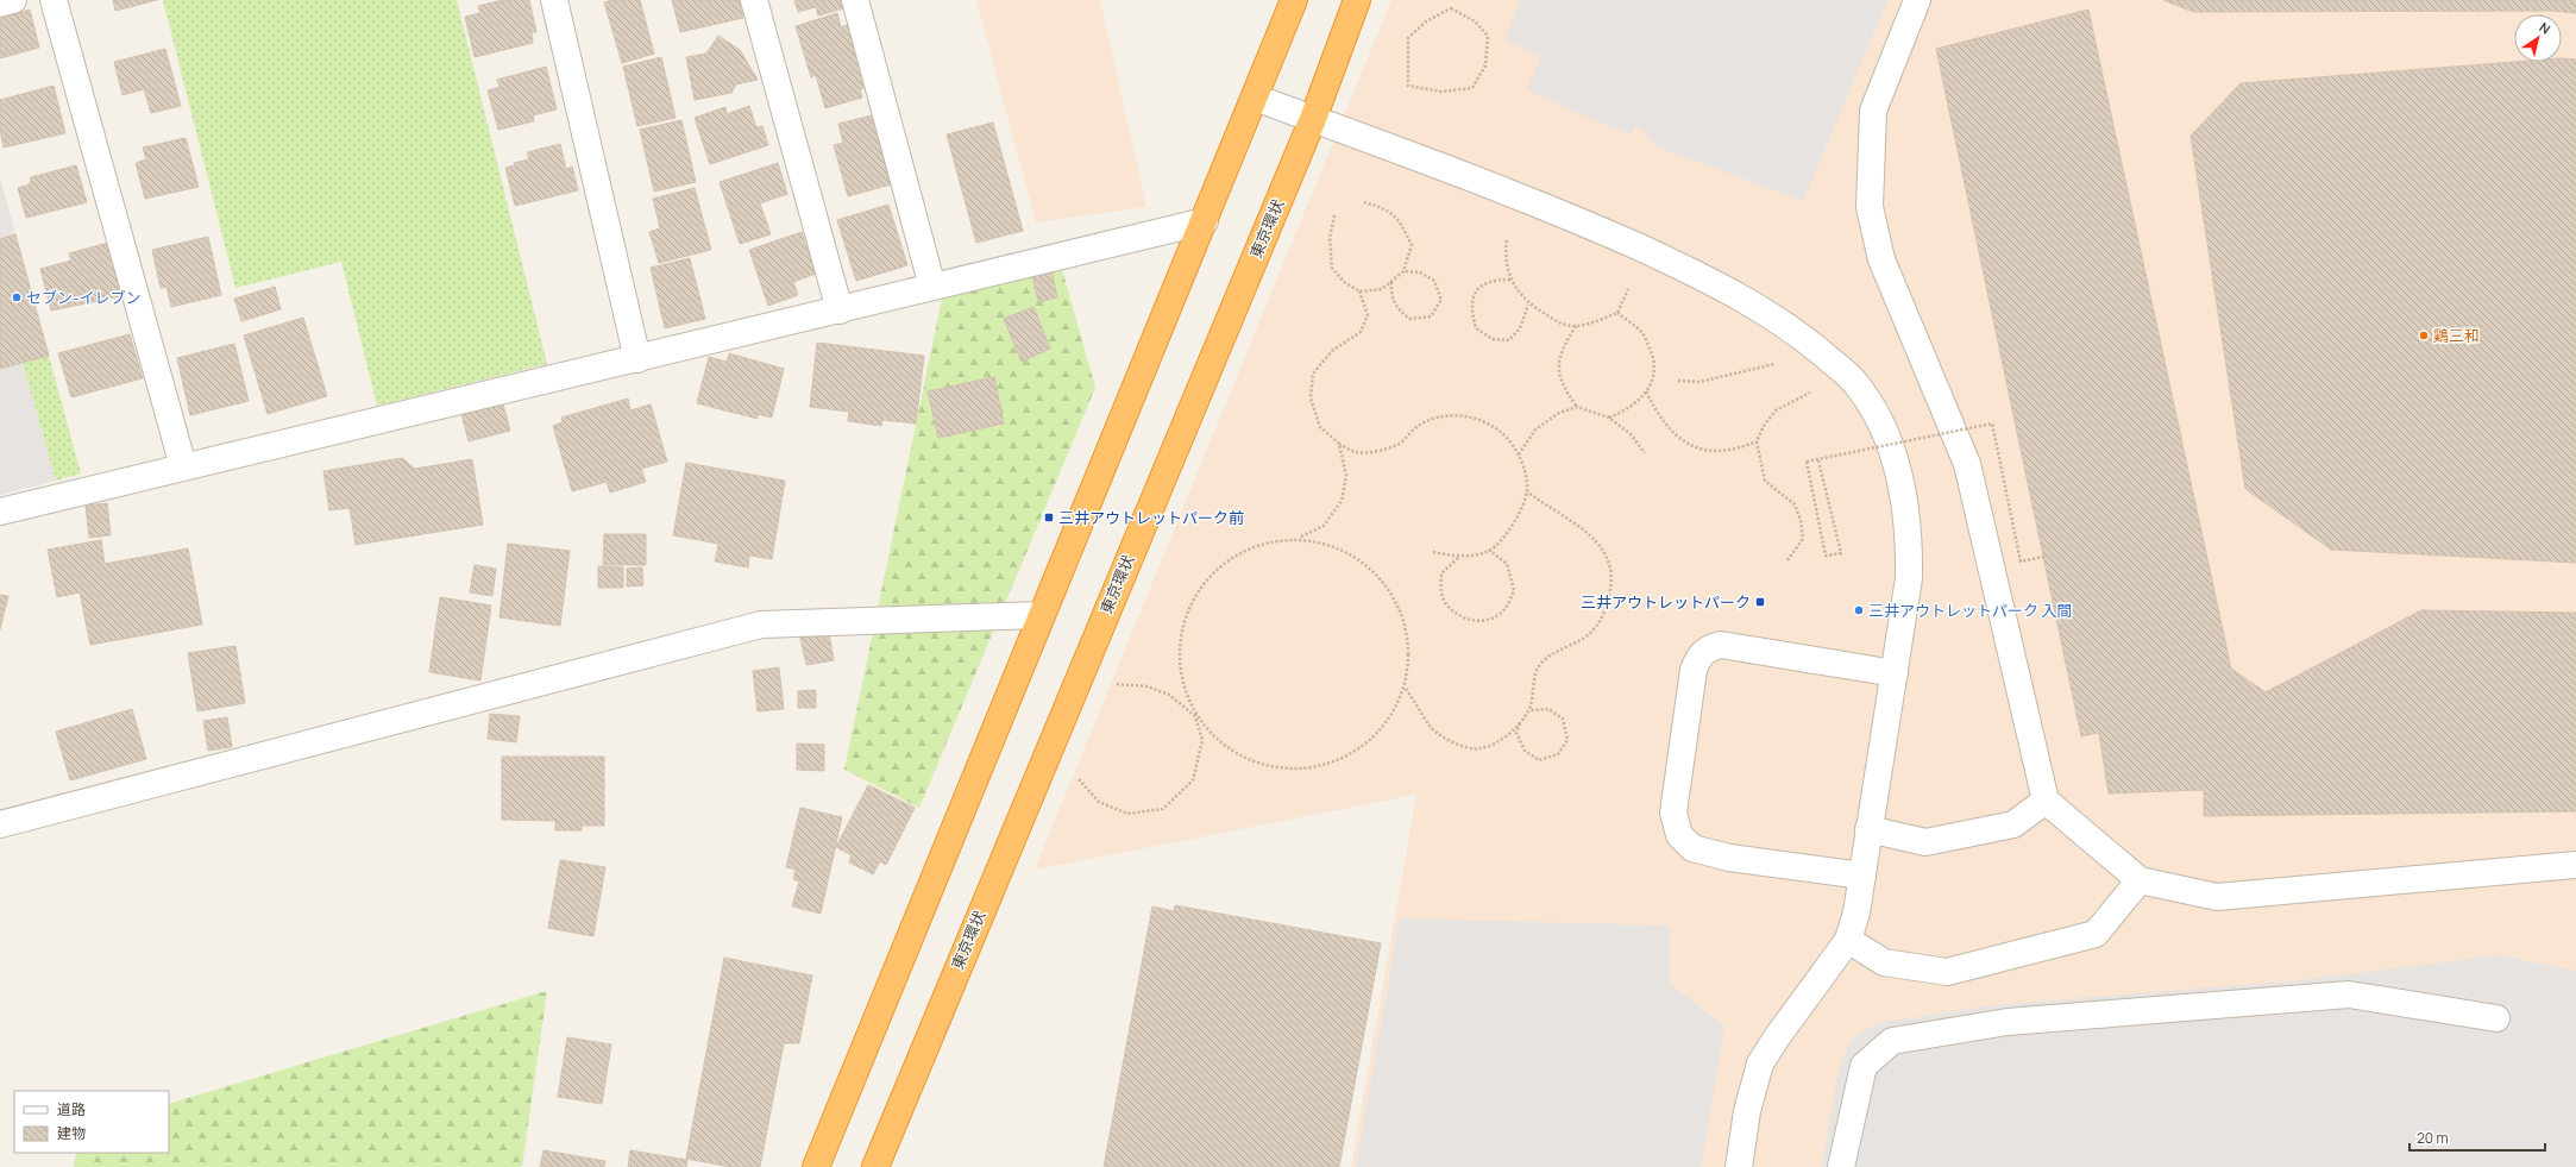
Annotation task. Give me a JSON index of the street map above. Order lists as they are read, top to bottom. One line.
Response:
{"streets":{"highway":["東京環状"]},"places":{"other":["セブン-イレブン","鶏三和","三井アウトレットパーク 入間"],"transit":["三井アウトレットパーク前","三井アウトレットパーク"]},"legend":["道路","建物"],"scale_bar":"20 m","north":"top right"}
